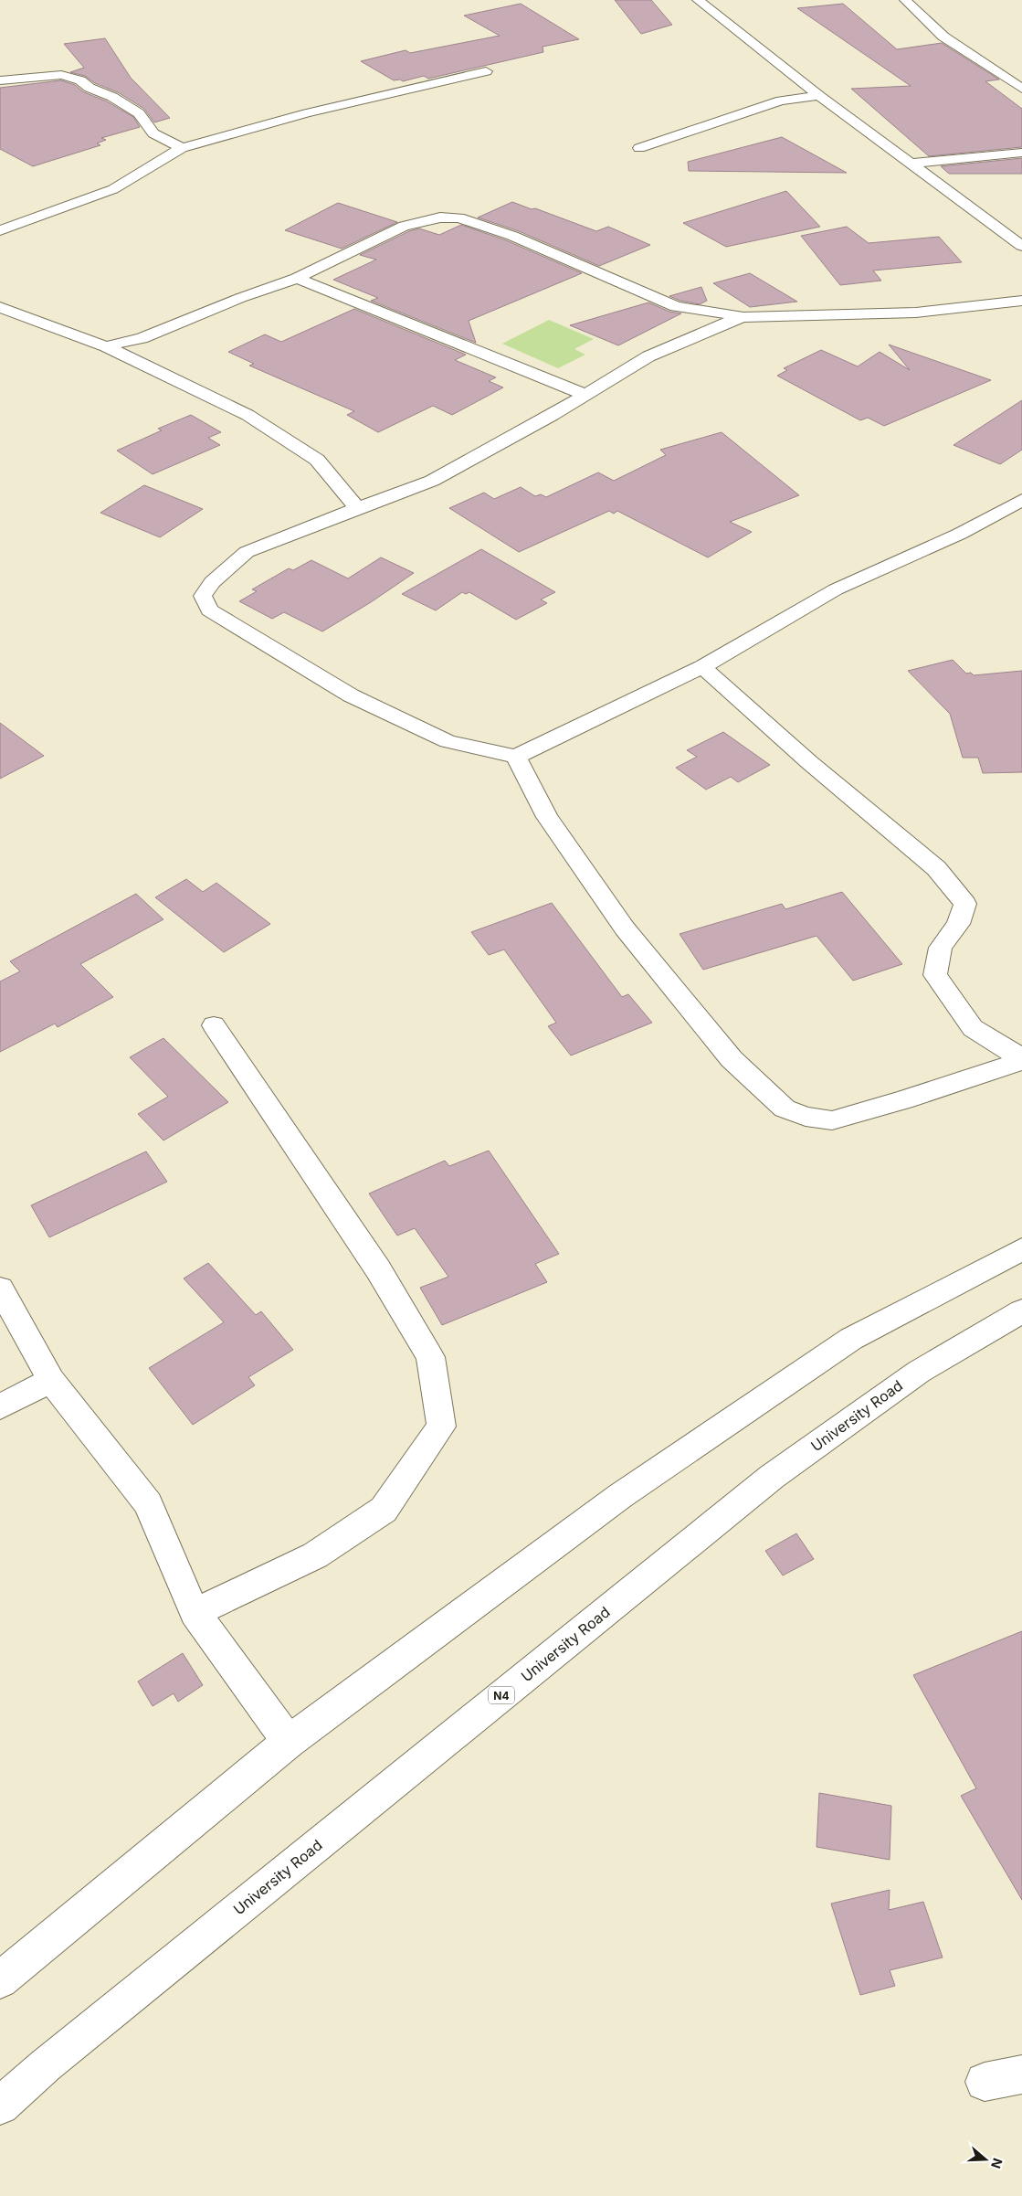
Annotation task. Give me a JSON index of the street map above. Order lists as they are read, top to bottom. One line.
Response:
{"streets":{"main road":["University Road","N4"]},"north":"right"}
